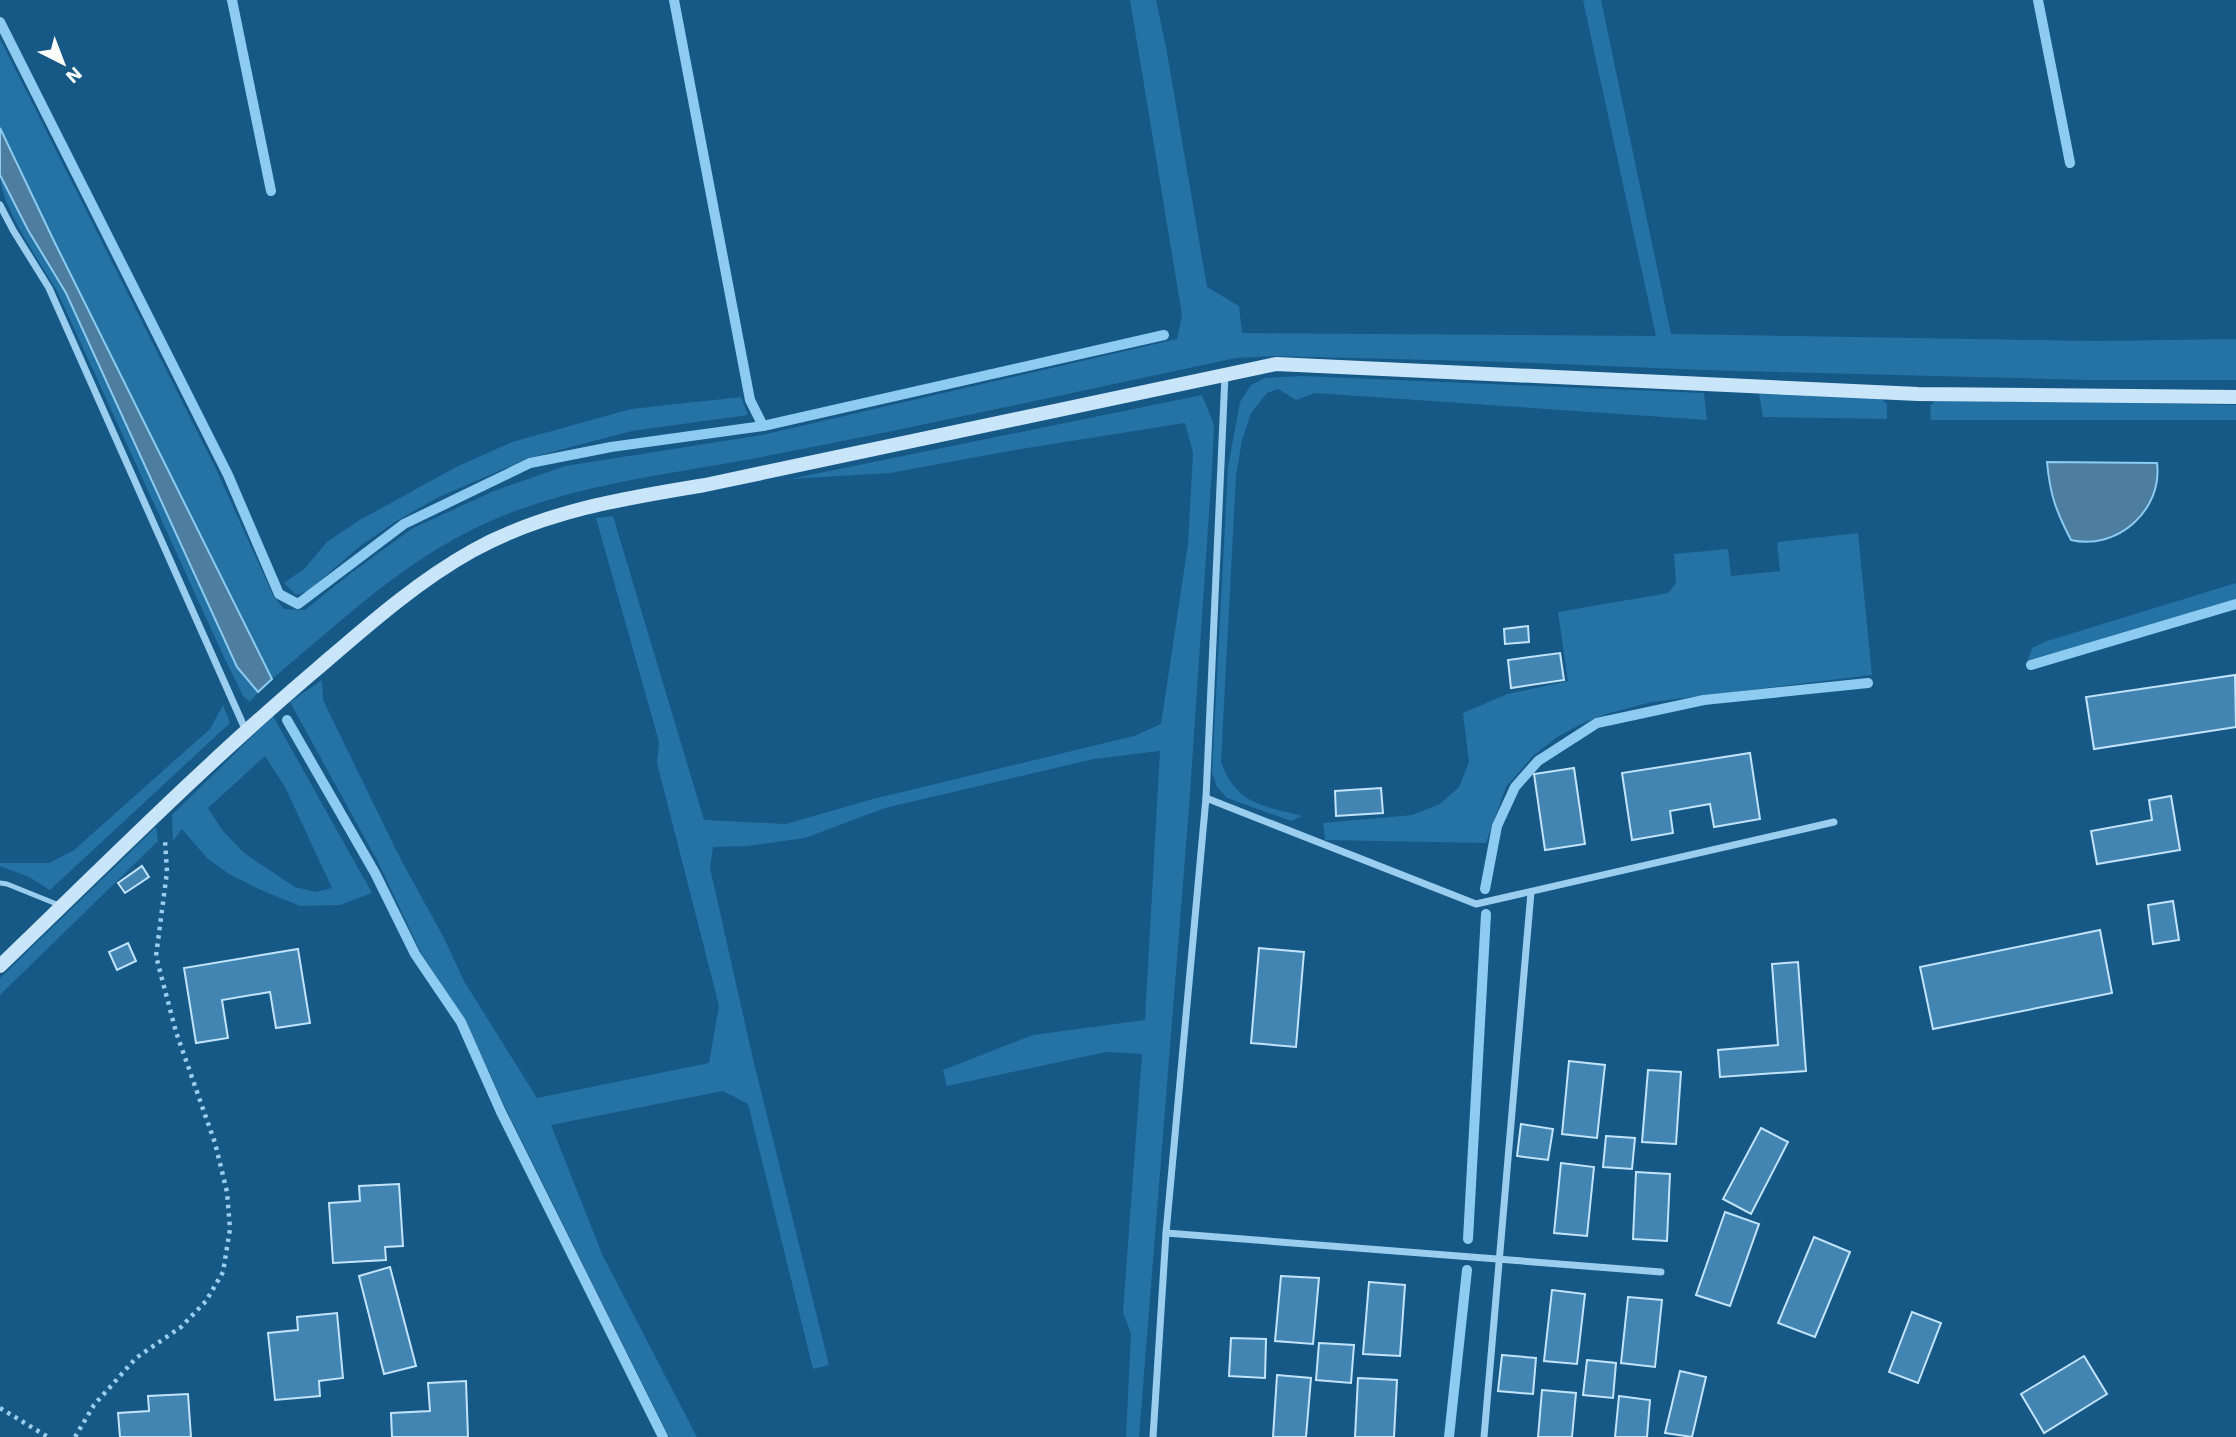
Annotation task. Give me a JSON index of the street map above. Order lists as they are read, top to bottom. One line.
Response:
{"north":"bottom right"}
